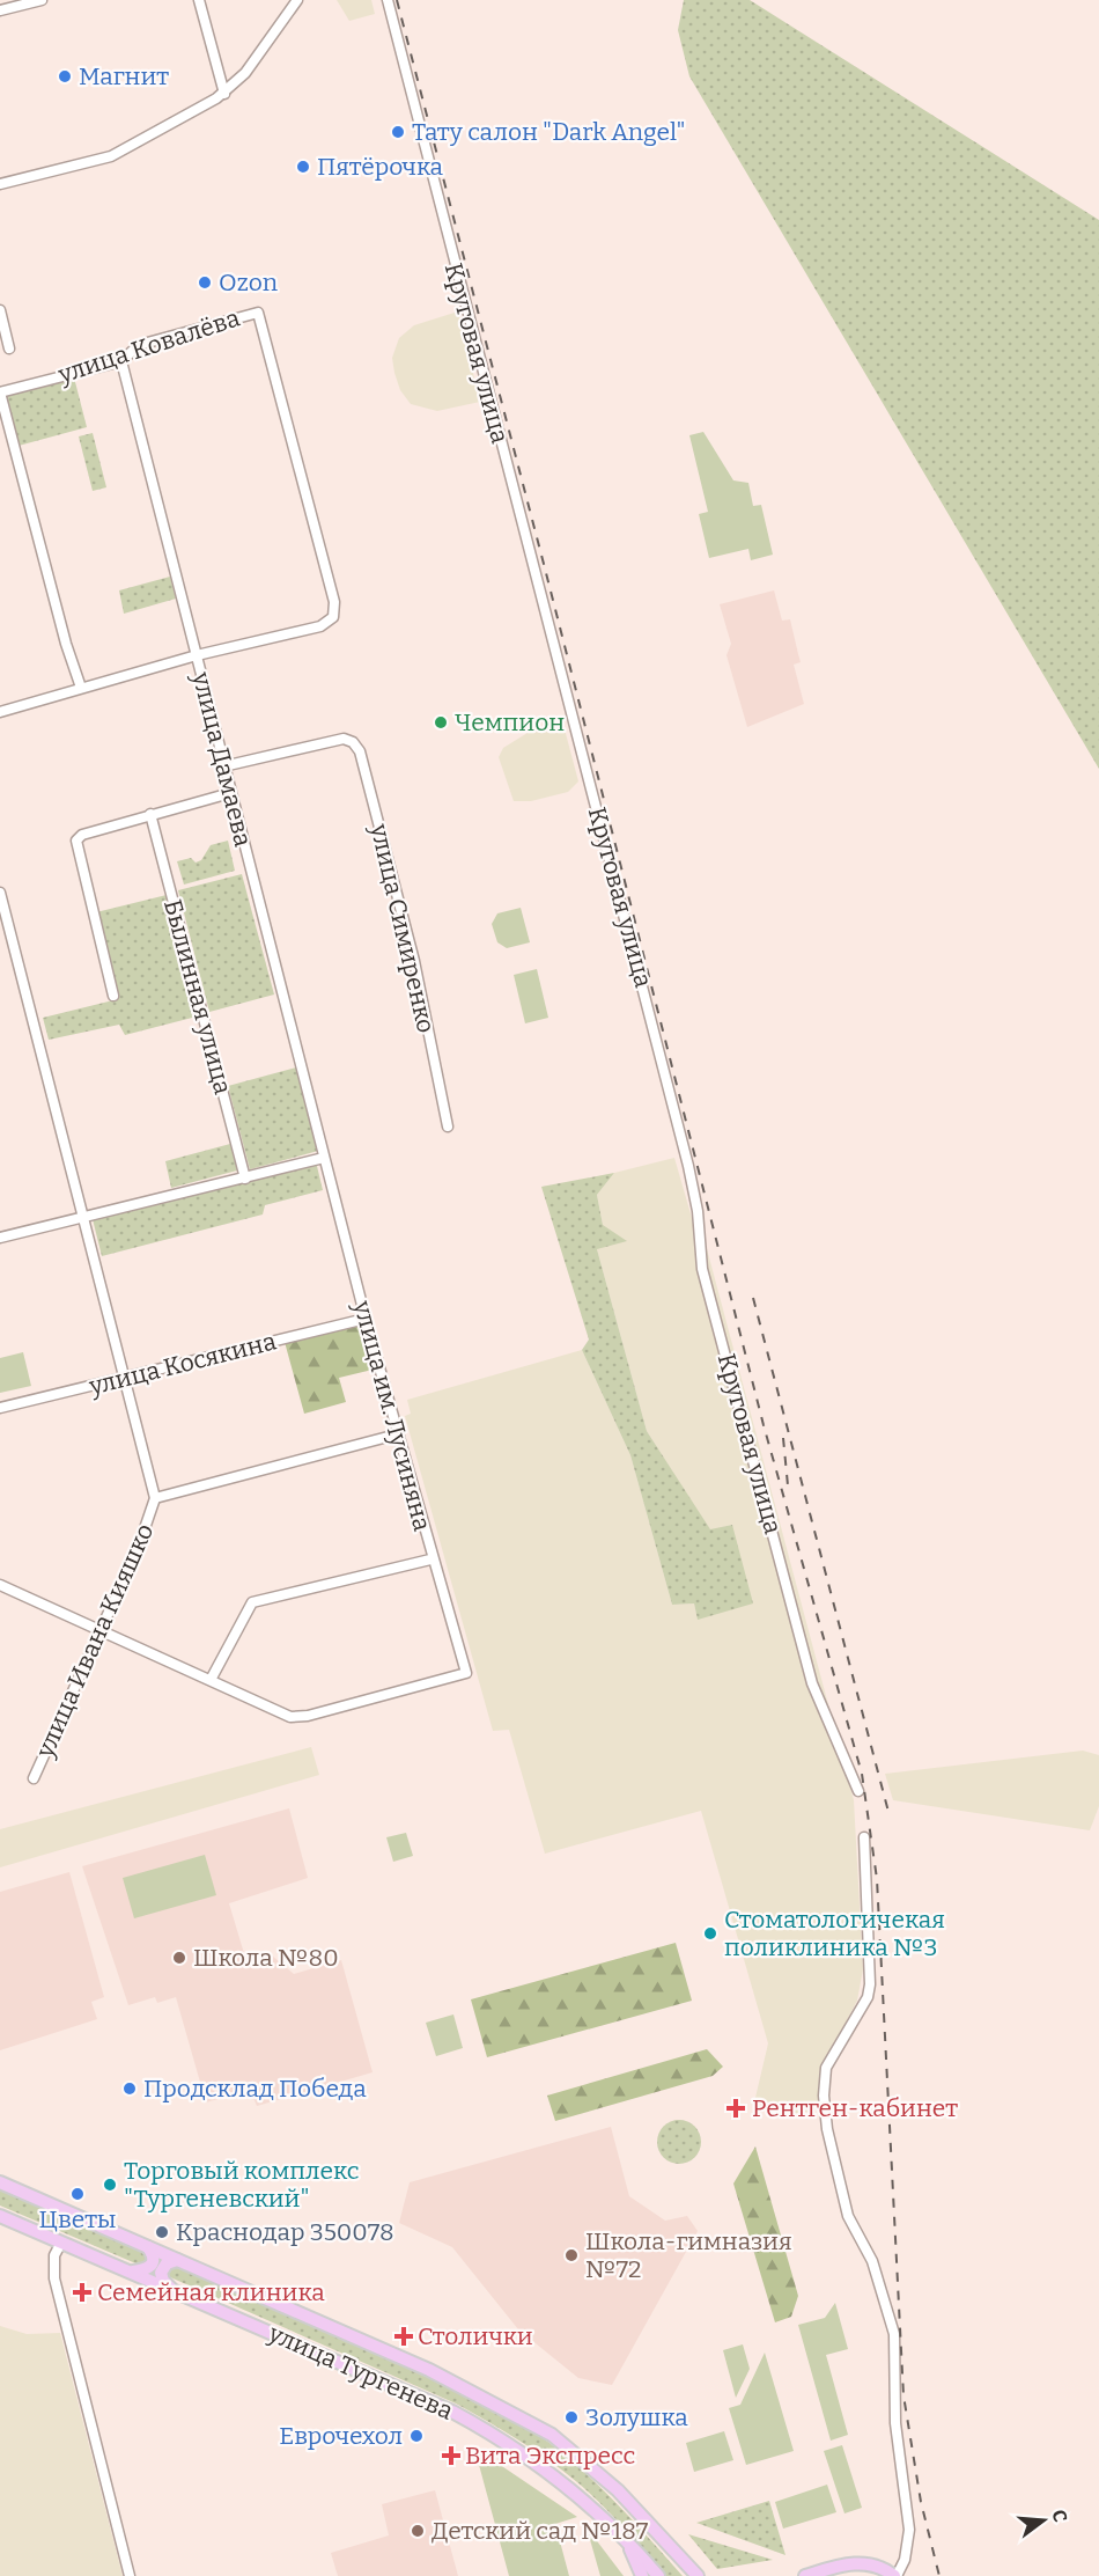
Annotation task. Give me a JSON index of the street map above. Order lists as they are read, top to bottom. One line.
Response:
{"streets":{"main road":["улица Тургенева"],"street":["улица Ковалёва","Круговая улица","улица Дамаева","улица Симиренко","Былинная улица","улица Косякина","улица им. Лусиняна","улица Ивана Кияшко"]},"crossings":[["улица Ковалёва","улица Дамаева"],["улица Дамаева","улица Симиренко"],["улица Дамаева","улица им. Лусиняна"],["улица Косякина","улица им. Лусиняна"],["улица Косякина","улица Ивана Кияшко"]],"places":{"other":["Магнит","Тату салон \"Dark Angel\"","Пятёрочка","Ozon","Чемпион","Стоматологичекая поликлиника №3","Школа №80","Продсклад Победа","Торговый комплекс \"Тургеневский\"","Цветы","Краснодар 350078","Школа-гимназия №72","Золушка","Еврочехол","Детский сад №187"],"health":["Рентген-кабинет","Семейная клиника","Столички","Вита Экспресс"]},"north":"right"}
